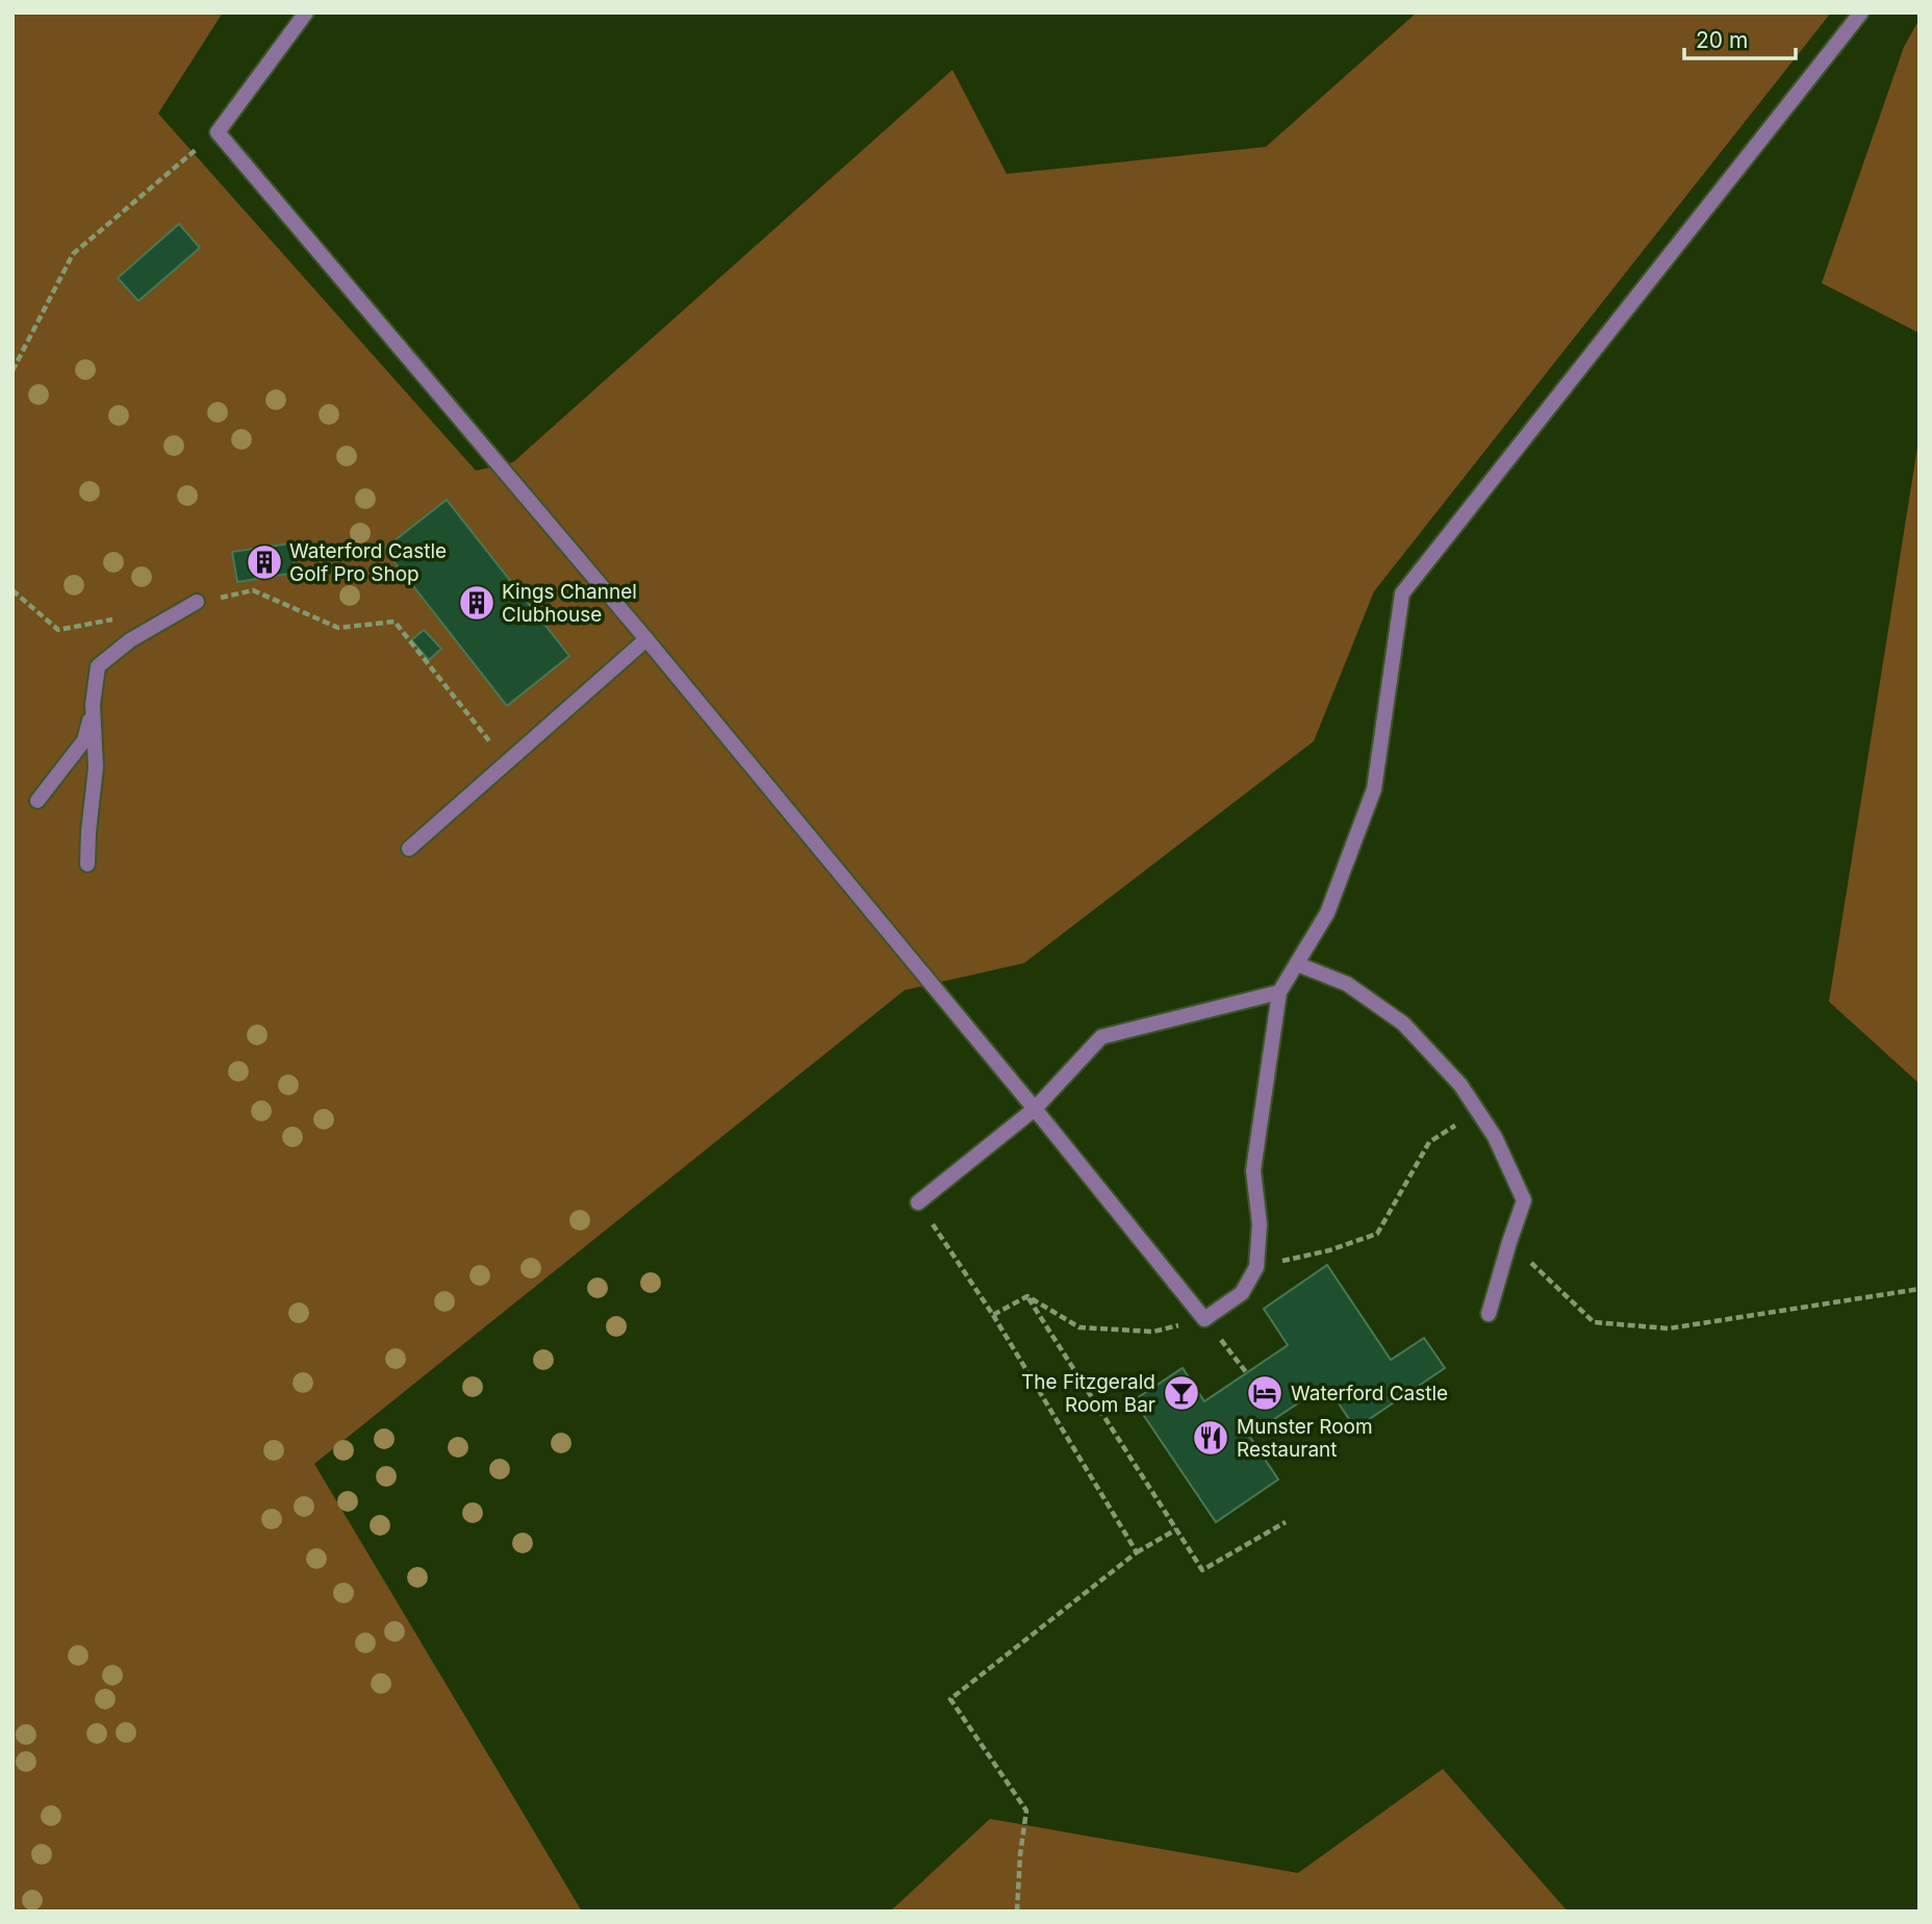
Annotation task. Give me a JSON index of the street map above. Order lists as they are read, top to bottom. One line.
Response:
{"places":{"building":["Waterford Castle Golf Pro Shop","Kings Channel Clubhouse"],"bar":["The Fitzgerald Room Bar"],"hotel":["Waterford Castle"],"restaurant":["Munster Room Restaurant"]},"scale_bar":"20 m"}
